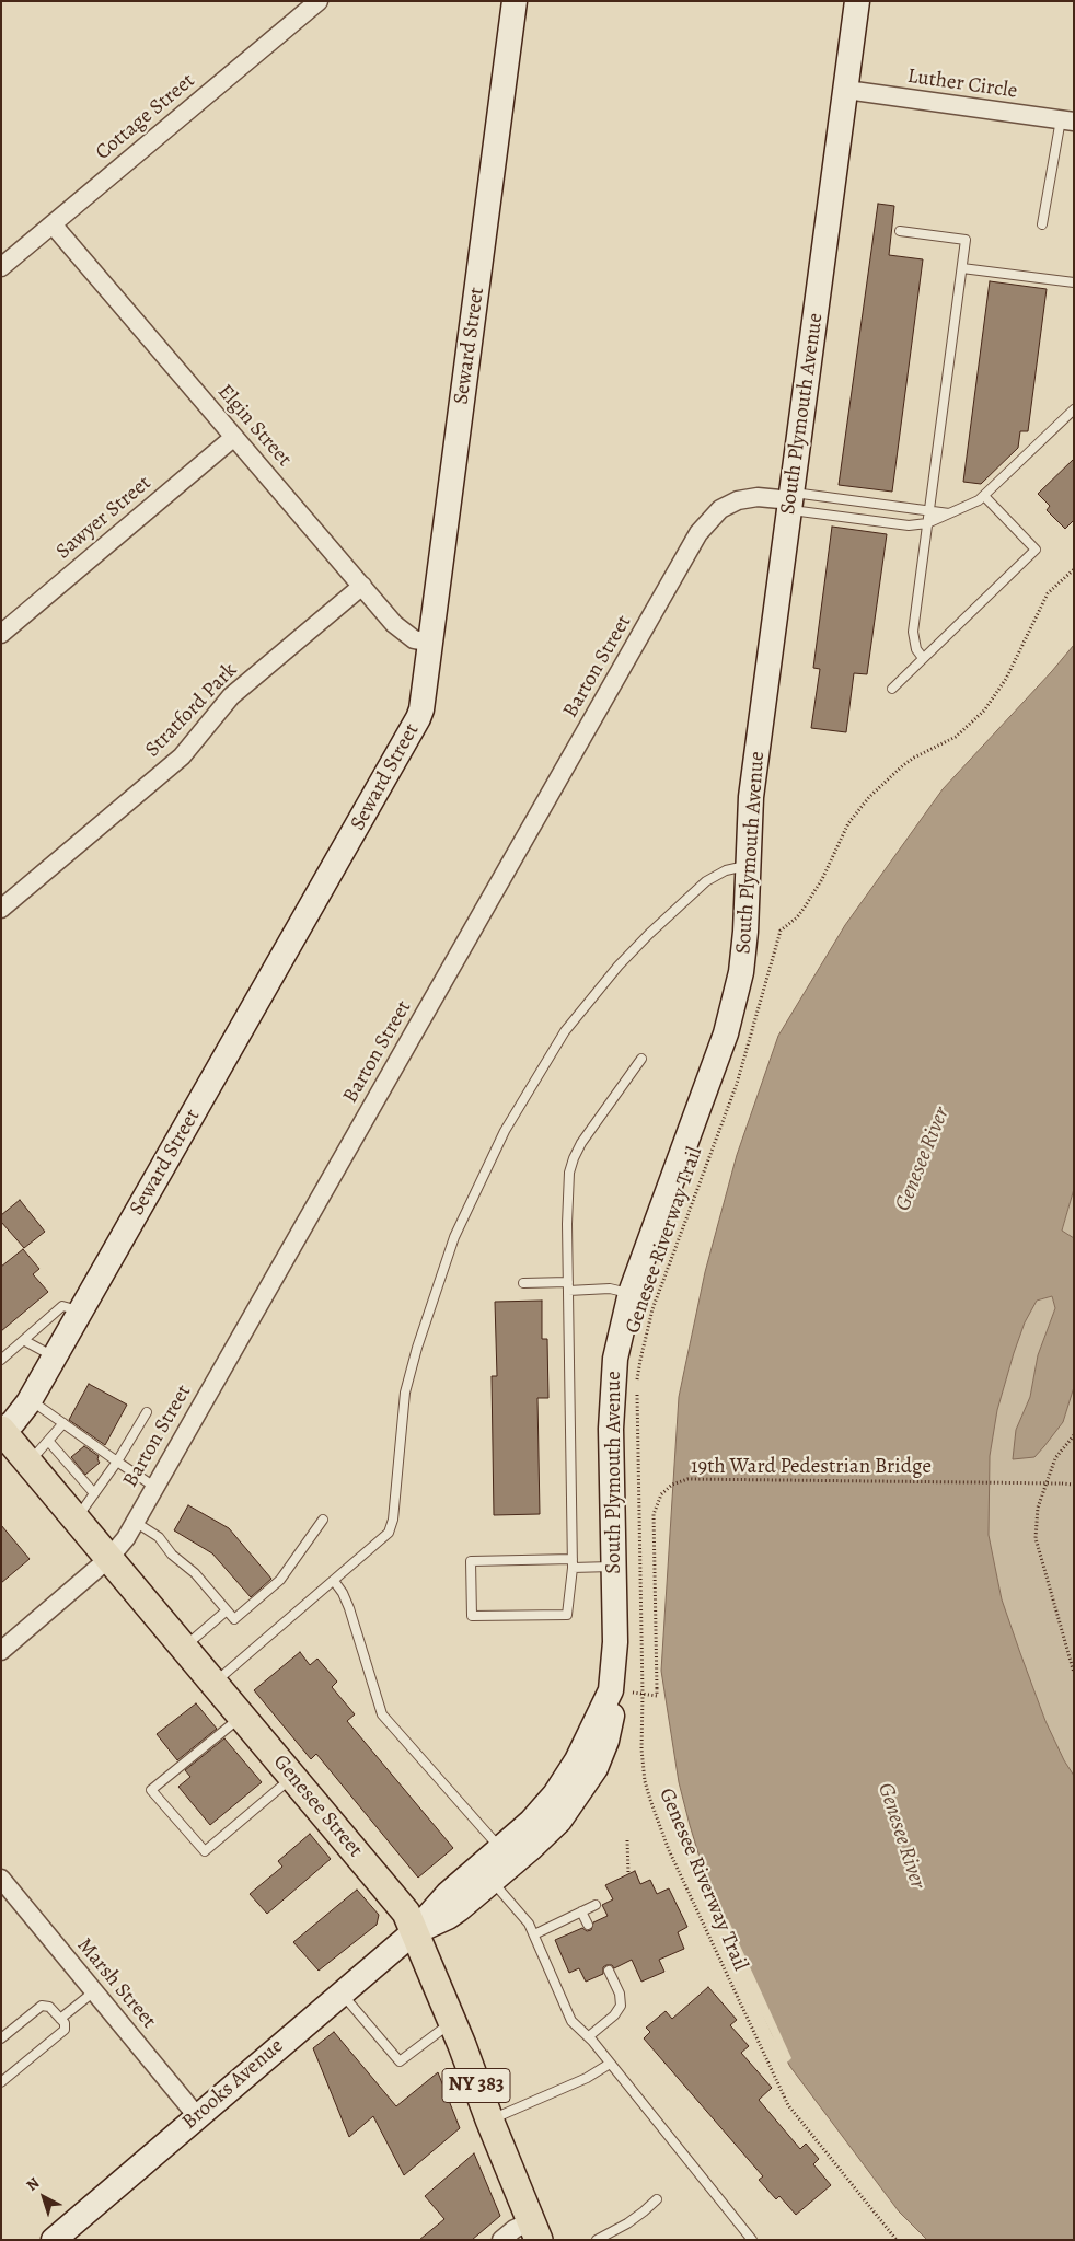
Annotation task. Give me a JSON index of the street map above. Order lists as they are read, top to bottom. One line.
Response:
{"streets":{"main road":["Seward Street","South Plymouth Avenue","Genesee Street","Brooks Avenue","NY 383"],"street":["Luther Circle","Cottage Street","Elgin Street","Sawyer Street","Barton Street","Stratford Park","Marsh Street"],"path":["Genesee Riverway Trail","19th Ward Pedestrian Bridge"]},"crossings":[["Luther Circle","South Plymouth Avenue"],["Cottage Street","Elgin Street"],["Seward Street","Elgin Street"],["Seward Street","Genesee Street"],["South Plymouth Avenue","Barton Street"],["South Plymouth Avenue","Genesee Street"],["South Plymouth Avenue","Brooks Avenue"],["Elgin Street","Sawyer Street"],["Elgin Street","Stratford Park"],["Barton Street","Genesee Street"],["Genesee Riverway Trail","19th Ward Pedestrian Bridge"],["Genesee Street","Brooks Avenue"],["Marsh Street","Brooks Avenue"]],"water":["Genesee River"],"north":"top left"}
